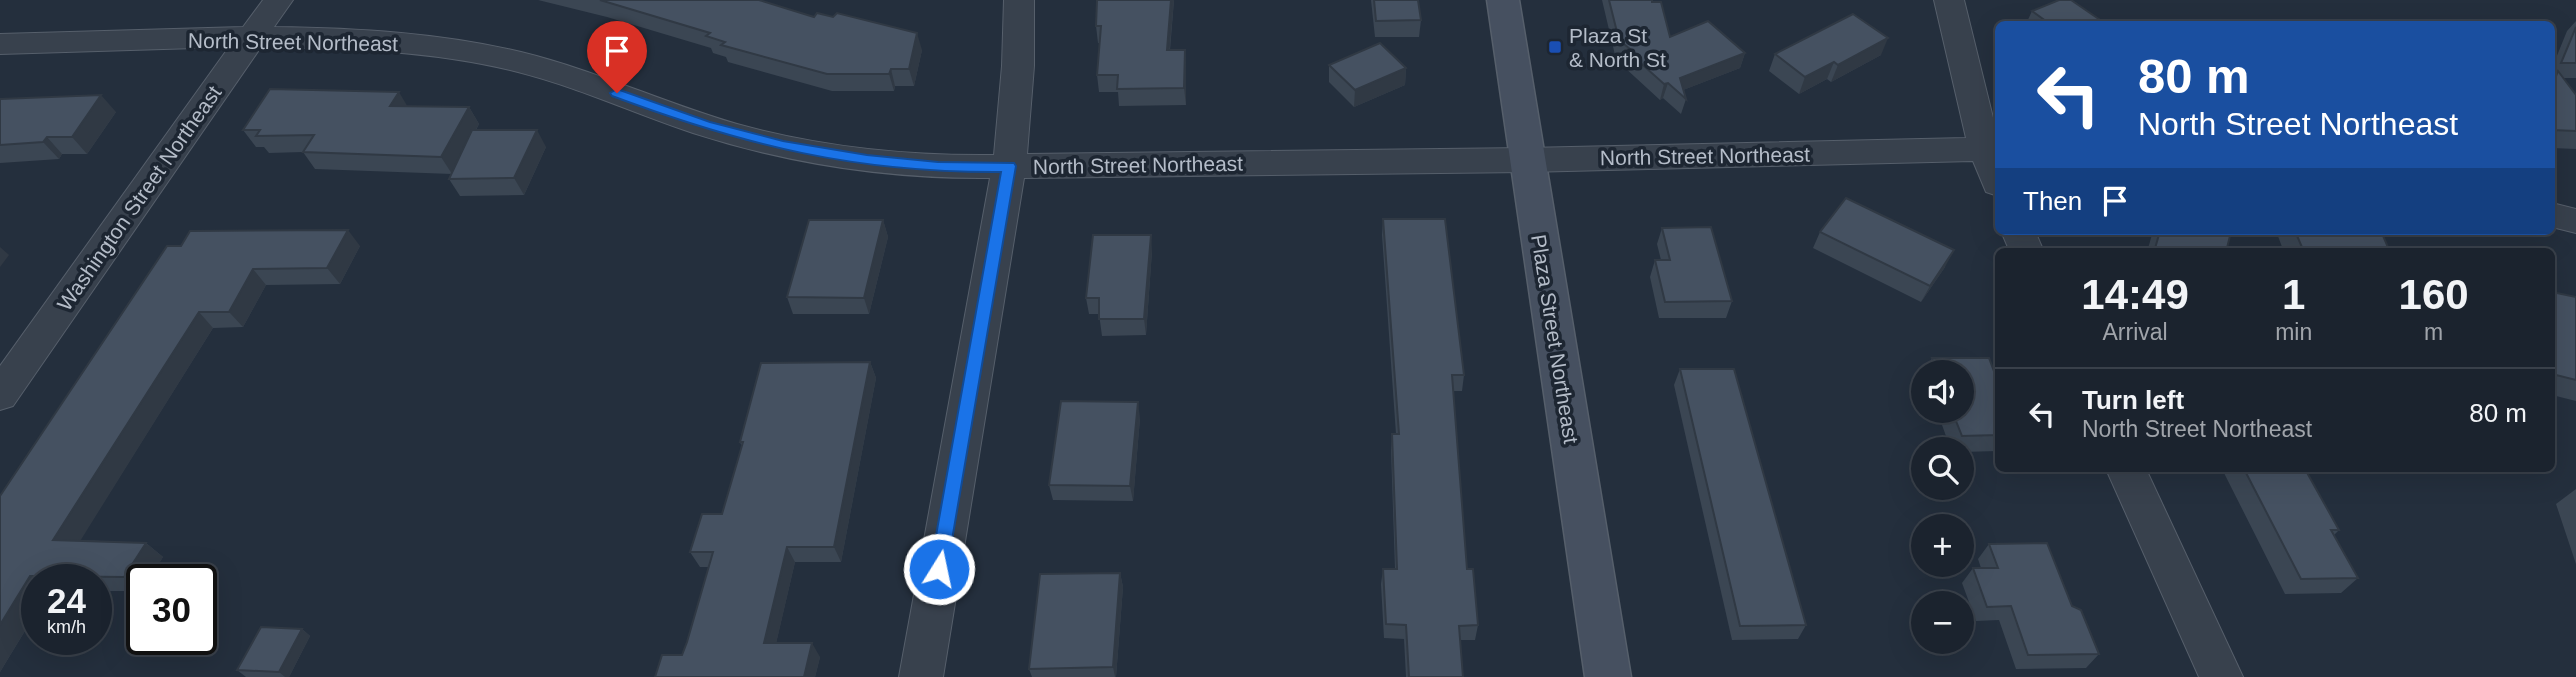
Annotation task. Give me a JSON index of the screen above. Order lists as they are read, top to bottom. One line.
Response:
{"streets":{"main road":["Plaza Street Northeast"],"street":["North Street Northeast","Washington Street Northeast"]},"crossings":[["North Street Northeast","Washington Street Northeast"],["North Street Northeast","Plaza Street Northeast"]],"places":{"transit":["Plaza St & North St"]},"page":{"turn":["80 m","North Street Northeast"],"then":"Then","eta":["14:49","Arrival","1","min","160","m"],"map_buttons":["+","−"],"list":[{"name":"Turn left","note":"North Street Northeast","value":"80 m"}],"speed":"24 km/h","limit":"30"}}
